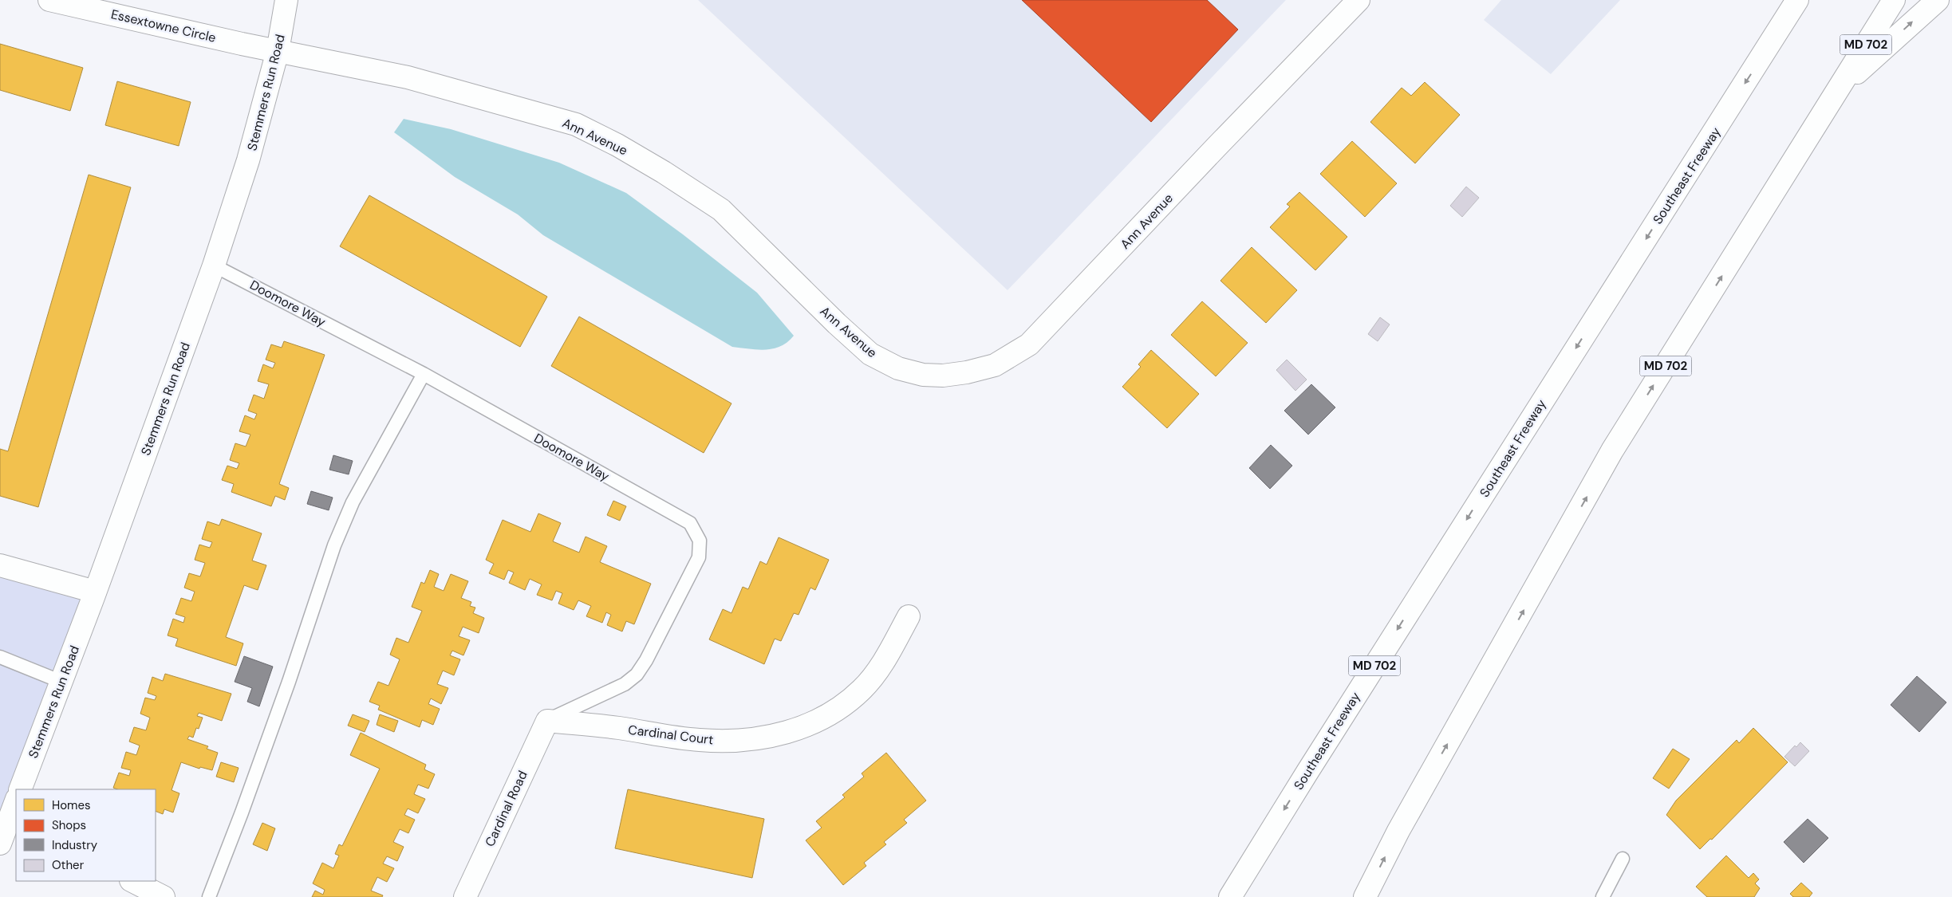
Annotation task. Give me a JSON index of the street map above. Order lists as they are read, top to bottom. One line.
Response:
{"streets":{"main road":["Essextowne Circle","MD 702","Stemmers Run Road","Ann Avenue","Southeast Freeway","Cardinal Court","Cardinal Road"],"lane":["Doomore Way"]},"crossings":[["Essextowne Circle","Stemmers Run Road"],["Essextowne Circle","Ann Avenue"],["Stemmers Run Road","Ann Avenue"],["Stemmers Run Road","Doomore Way"],["Doomore Way","Cardinal Court"],["Doomore Way","Cardinal Road"],["Cardinal Court","Cardinal Road"]],"legend":["Homes","Shops","Industry","Other"]}
